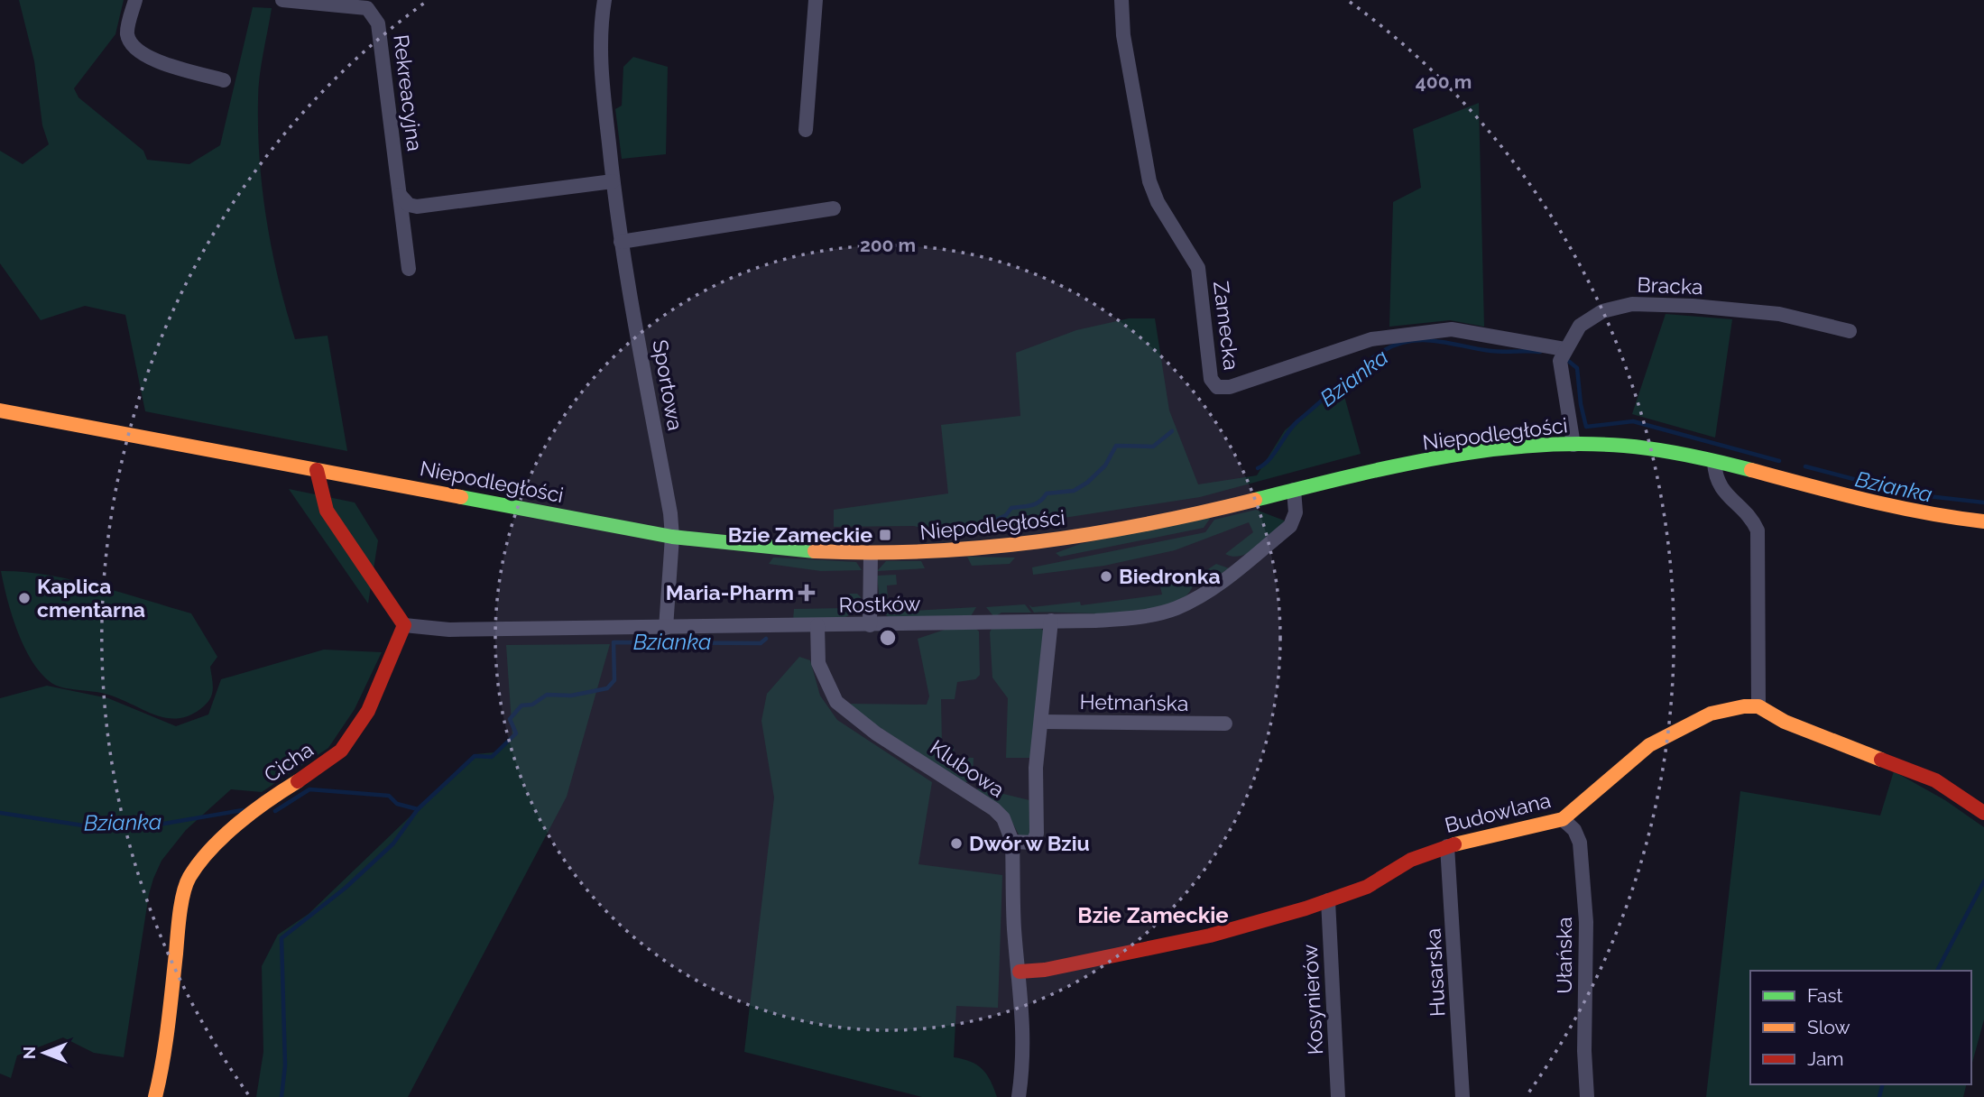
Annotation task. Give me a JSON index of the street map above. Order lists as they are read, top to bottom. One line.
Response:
{"streets":{"street":["Rekreacyjna","Bracka","Zamecka","Sportowa","Niepodległości","Rostków","Hetmańska","Cicha","Klubowa","Budowlana","Ułańska","Husarska","Kosynierów"]},"crossings":[["Bracka","Zamecka"],["Sportowa","Niepodległości"],["Sportowa","Rostków"],["Niepodległości","Rostków"],["Rostków","Cicha"],["Rostków","Klubowa"],["Klubowa","Budowlana"],["Budowlana","Ułańska"],["Budowlana","Husarska"],["Budowlana","Kosynierów"]],"districts":["Bzie Zameckie"],"water":["Bzianka"],"places":{"transit":["Bzie Zameckie"],"other":["Biedronka","Kaplica cmentarna","Dwór w Bziu"],"health":["Maria-Pharm"]},"legend":["Fast","Slow","Jam"],"north":"left","rings":["400 m","200 m"]}
